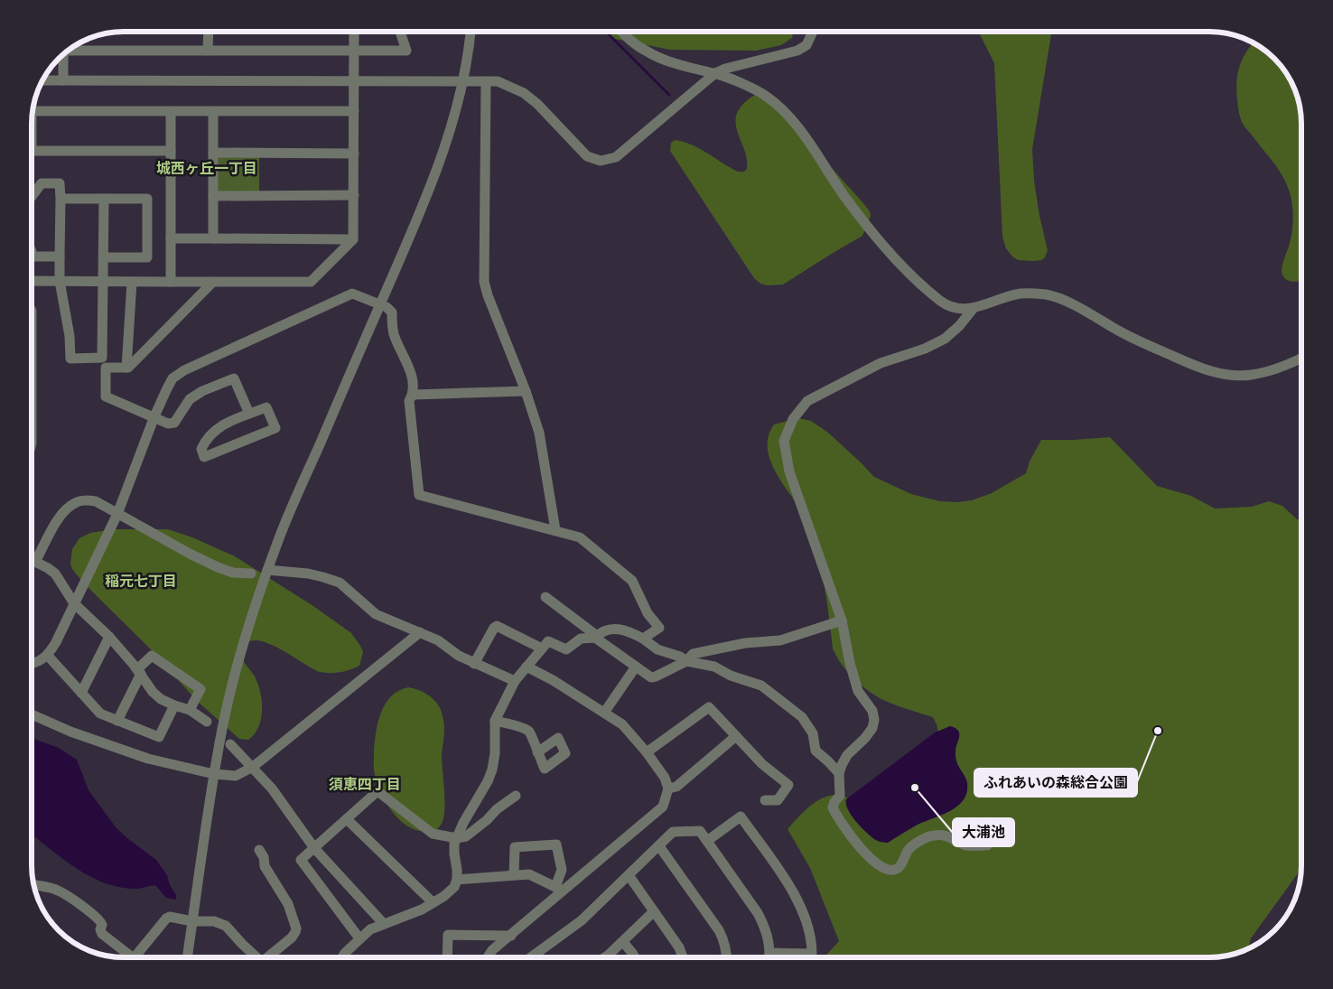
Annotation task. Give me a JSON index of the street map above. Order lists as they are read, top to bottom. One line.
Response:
{"districts":["城西ヶ丘一丁目","稲元七丁目","須恵四丁目"],"places":["ふれあいの森総合公園","大浦池"]}
